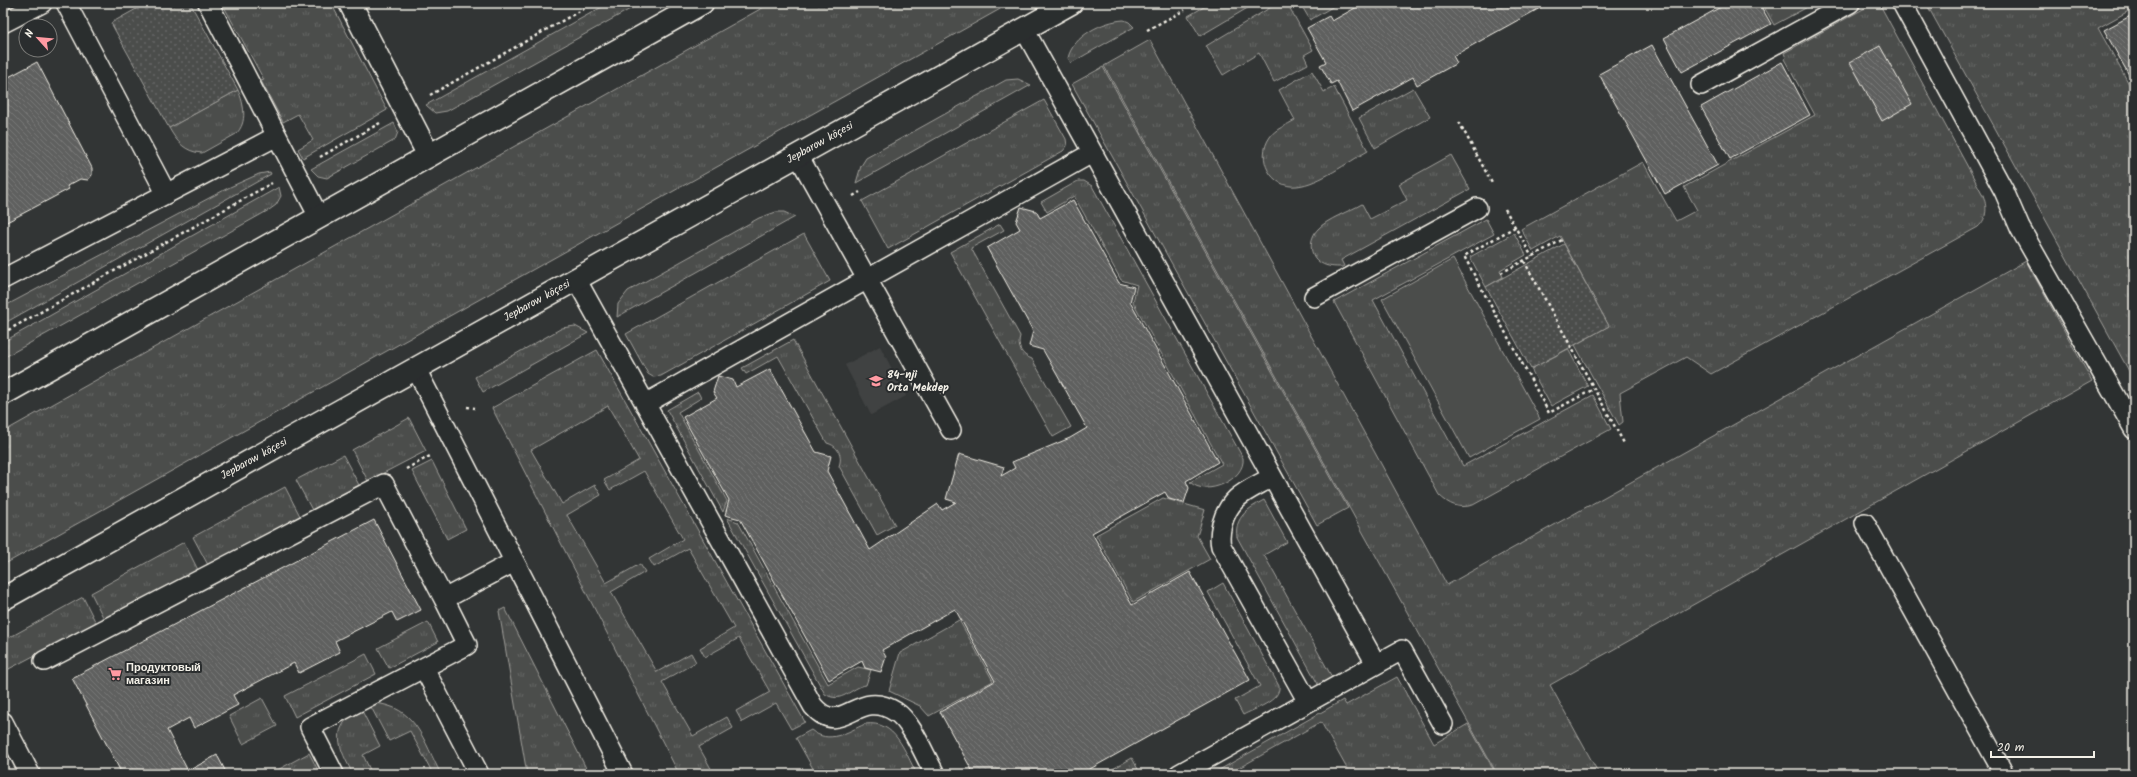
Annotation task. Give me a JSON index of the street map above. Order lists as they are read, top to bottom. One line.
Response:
{"streets":{"street":["Jepbarow köçesi"]},"places":{"school or university":["84-nji Orta Mekdep"],"supermarket":["Продуктовый магазин"]},"scale_bar":"20 m","north":"top left"}
